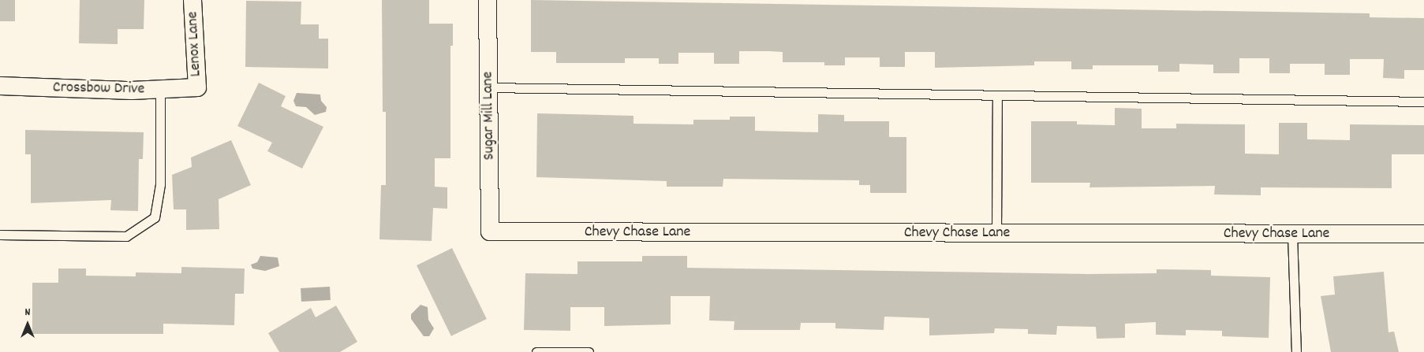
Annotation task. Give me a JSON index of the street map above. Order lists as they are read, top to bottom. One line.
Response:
{"streets":{"street":["Lenox Lane","Crossbow Drive","Sugar Mill Lane","Chevy Chase Lane"]},"crossings":[["Lenox Lane","Crossbow Drive"],["Sugar Mill Lane","Chevy Chase Lane"]],"north":"top"}
